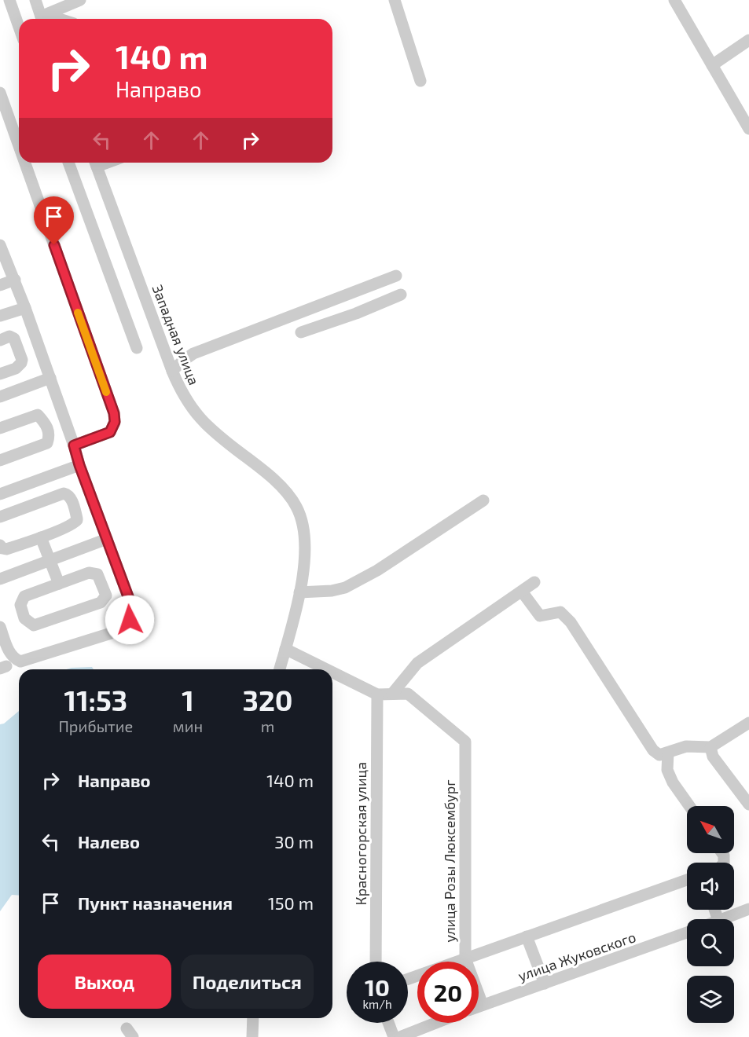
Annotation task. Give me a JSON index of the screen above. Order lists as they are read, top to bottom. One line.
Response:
{"streets":{"street":["Западная улица","Красногорская улица","улица Розы Люксембург","улица Жуковского"]},"crossings":[["улица Розы Люксембург","улица Жуковского"]],"north":"top left","page":{"turn":["140 m","Направо"],"eta":["11:53","Прибытие","1","мин","320","m"],"list":[{"name":"Направо","value":"140 m"},{"name":"Налево","value":"30 m"},{"name":"Пункт назначения","value":"150 m"}],"buttons":["Выход","Поделиться"],"speed":"10 km/h","limit":"20"}}
